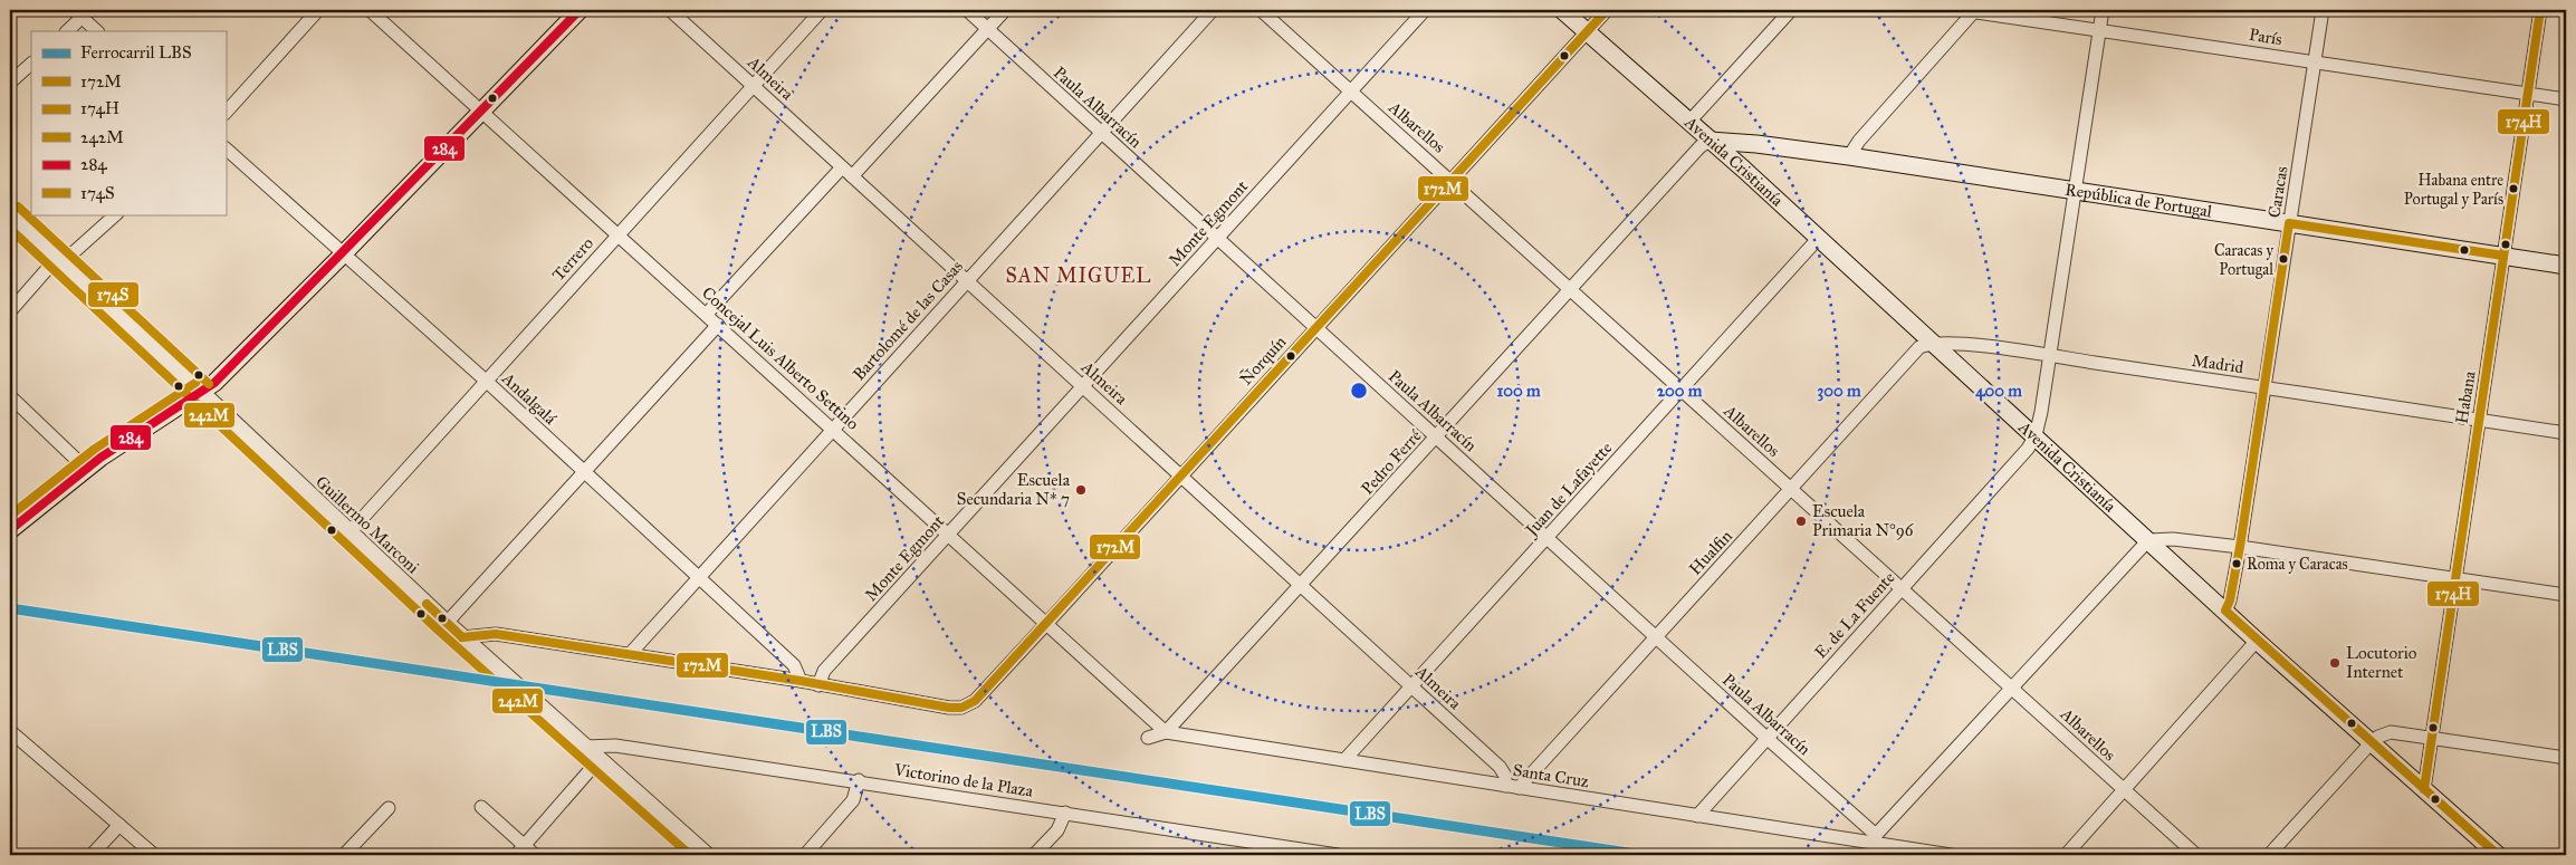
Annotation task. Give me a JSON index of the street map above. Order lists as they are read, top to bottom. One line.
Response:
{"streets":{"main road":["Avenida Cristianía","República de Portugal"],"street":["París","Almeira","Paula Albarracín","Albarellos","Caracas","Monte Egmont","Terrero","Bartolomé de las Casas","Concejal Luis Alberto Settino","Ñorquín","Madrid","Habana","Andalgalá","Pedro Ferré","Juan de Lafayette","Guillermo Marconi","Hualfin","E. de La Fuente","Santa Cruz","Victorino de la Plaza"]},"crossings":[["París","Caracas"],["París","Habana"],["Almeira","Monte Egmont"],["Almeira","Terrero"],["Almeira","Bartolomé de las Casas"],["Almeira","Ñorquín"],["Almeira","Pedro Ferré"],["Almeira","Juan de Lafayette"],["Almeira","Santa Cruz"],["Paula Albarracín","Monte Egmont"],["Paula Albarracín","Bartolomé de las Casas"],["Paula Albarracín","Ñorquín"],["Paula Albarracín","Pedro Ferré"],["Paula Albarracín","Juan de Lafayette"],["Paula Albarracín","Hualfin"],["Paula Albarracín","E. de La Fuente"],["Paula Albarracín","Santa Cruz"],["Albarellos","Monte Egmont"],["Albarellos","Ñorquín"],["Albarellos","Pedro Ferré"],["Albarellos","Juan de Lafayette"],["Albarellos","Hualfin"],["Albarellos","E. de La Fuente"],["Avenida Cristianía","Caracas"],["Avenida Cristianía","República de Portugal"],["Avenida Cristianía","Ñorquín"],["Avenida Cristianía","Madrid"],["Avenida Cristianía","Habana"],["Avenida Cristianía","Pedro Ferré"],["Avenida Cristianía","Juan de Lafayette"],["Avenida Cristianía","Hualfin"],["Avenida Cristianía","E. de La Fuente"],["Caracas","República de Portugal"],["Caracas","Madrid"],["República de Portugal","Habana"],["República de Portugal","Pedro Ferré"],["Monte Egmont","Concejal Luis Alberto Settino"],["Monte Egmont","Ñorquín"],["Terrero","Concejal Luis Alberto Settino"],["Terrero","Andalgalá"],["Terrero","Guillermo Marconi"],["Bartolomé de las Casas","Concejal Luis Alberto Settino"],["Bartolomé de las Casas","Andalgalá"],["Concejal Luis Alberto Settino","Ñorquín"],["Concejal Luis Alberto Settino","Pedro Ferré"],["Concejal Luis Alberto Settino","Santa Cruz"],["Madrid","Habana"],["Madrid","Hualfin"],["Pedro Ferré","Santa Cruz"],["Juan de Lafayette","Santa Cruz"],["Guillermo Marconi","Victorino de la Plaza"],["Hualfin","Santa Cruz"],["E. de La Fuente","Santa Cruz"]],"districts":["SAN MIGUEL"],"places":["Habana entre Portugal y París","Caracas y Portugal","Escuela Secundaria N* 7","Escuela Primaria N°96","Roma y Caracas","Locutorio Internet"],"lines":["transit line 172M","transit line 174H","transit line 284","transit line 174S","transit line 242M","rail line LBS"],"legend":["Ferrocarril LBS","172M","174H","242M","284","174S"],"rings":["100 m","200 m","300 m","400 m"]}
